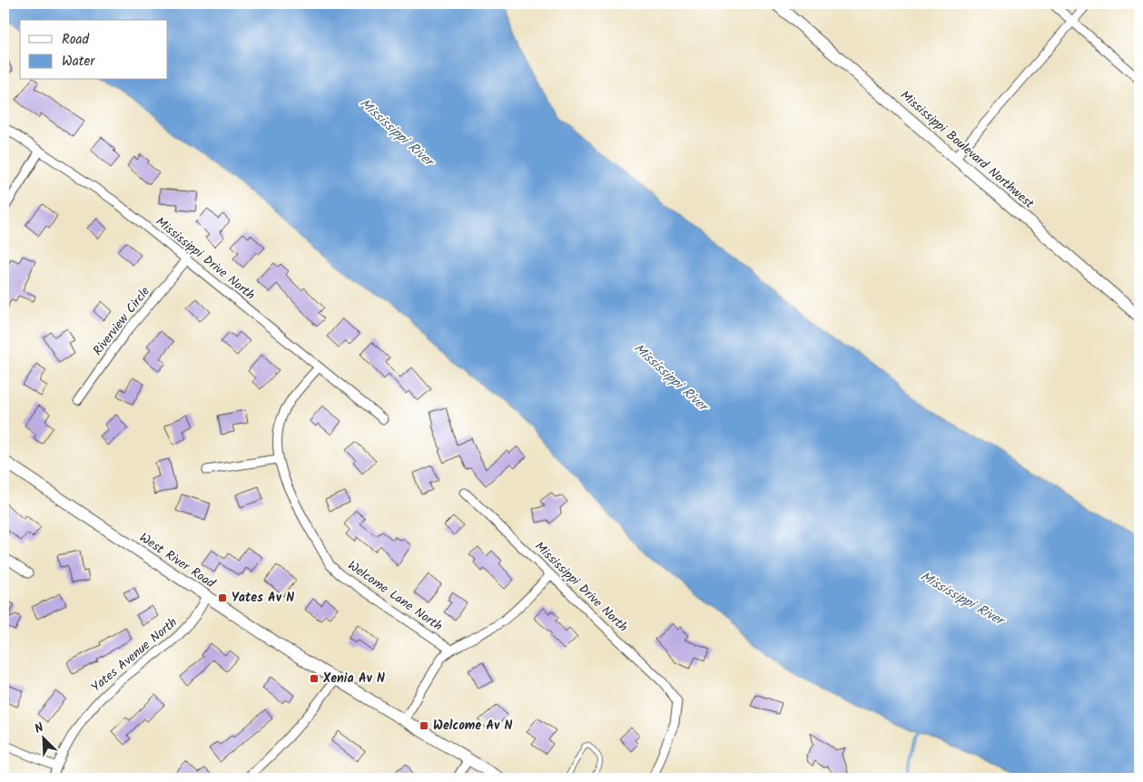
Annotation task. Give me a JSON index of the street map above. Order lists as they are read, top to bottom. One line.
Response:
{"streets":{"main road":["Mississippi Boulevard Northwest","West River Road"],"street":["Mississippi Drive North","Riverview Circle","Welcome Lane North","Yates Avenue North"]},"crossings":[["Mississippi Drive North","Riverview Circle"],["Mississippi Drive North","Welcome Lane North"],["West River Road","Yates Avenue North"]],"water":["Mississippi River"],"places":{"transit":["Yates Av N","Xenia Av N","Welcome Av N"]},"legend":["Road","Water"],"north":"top left"}
